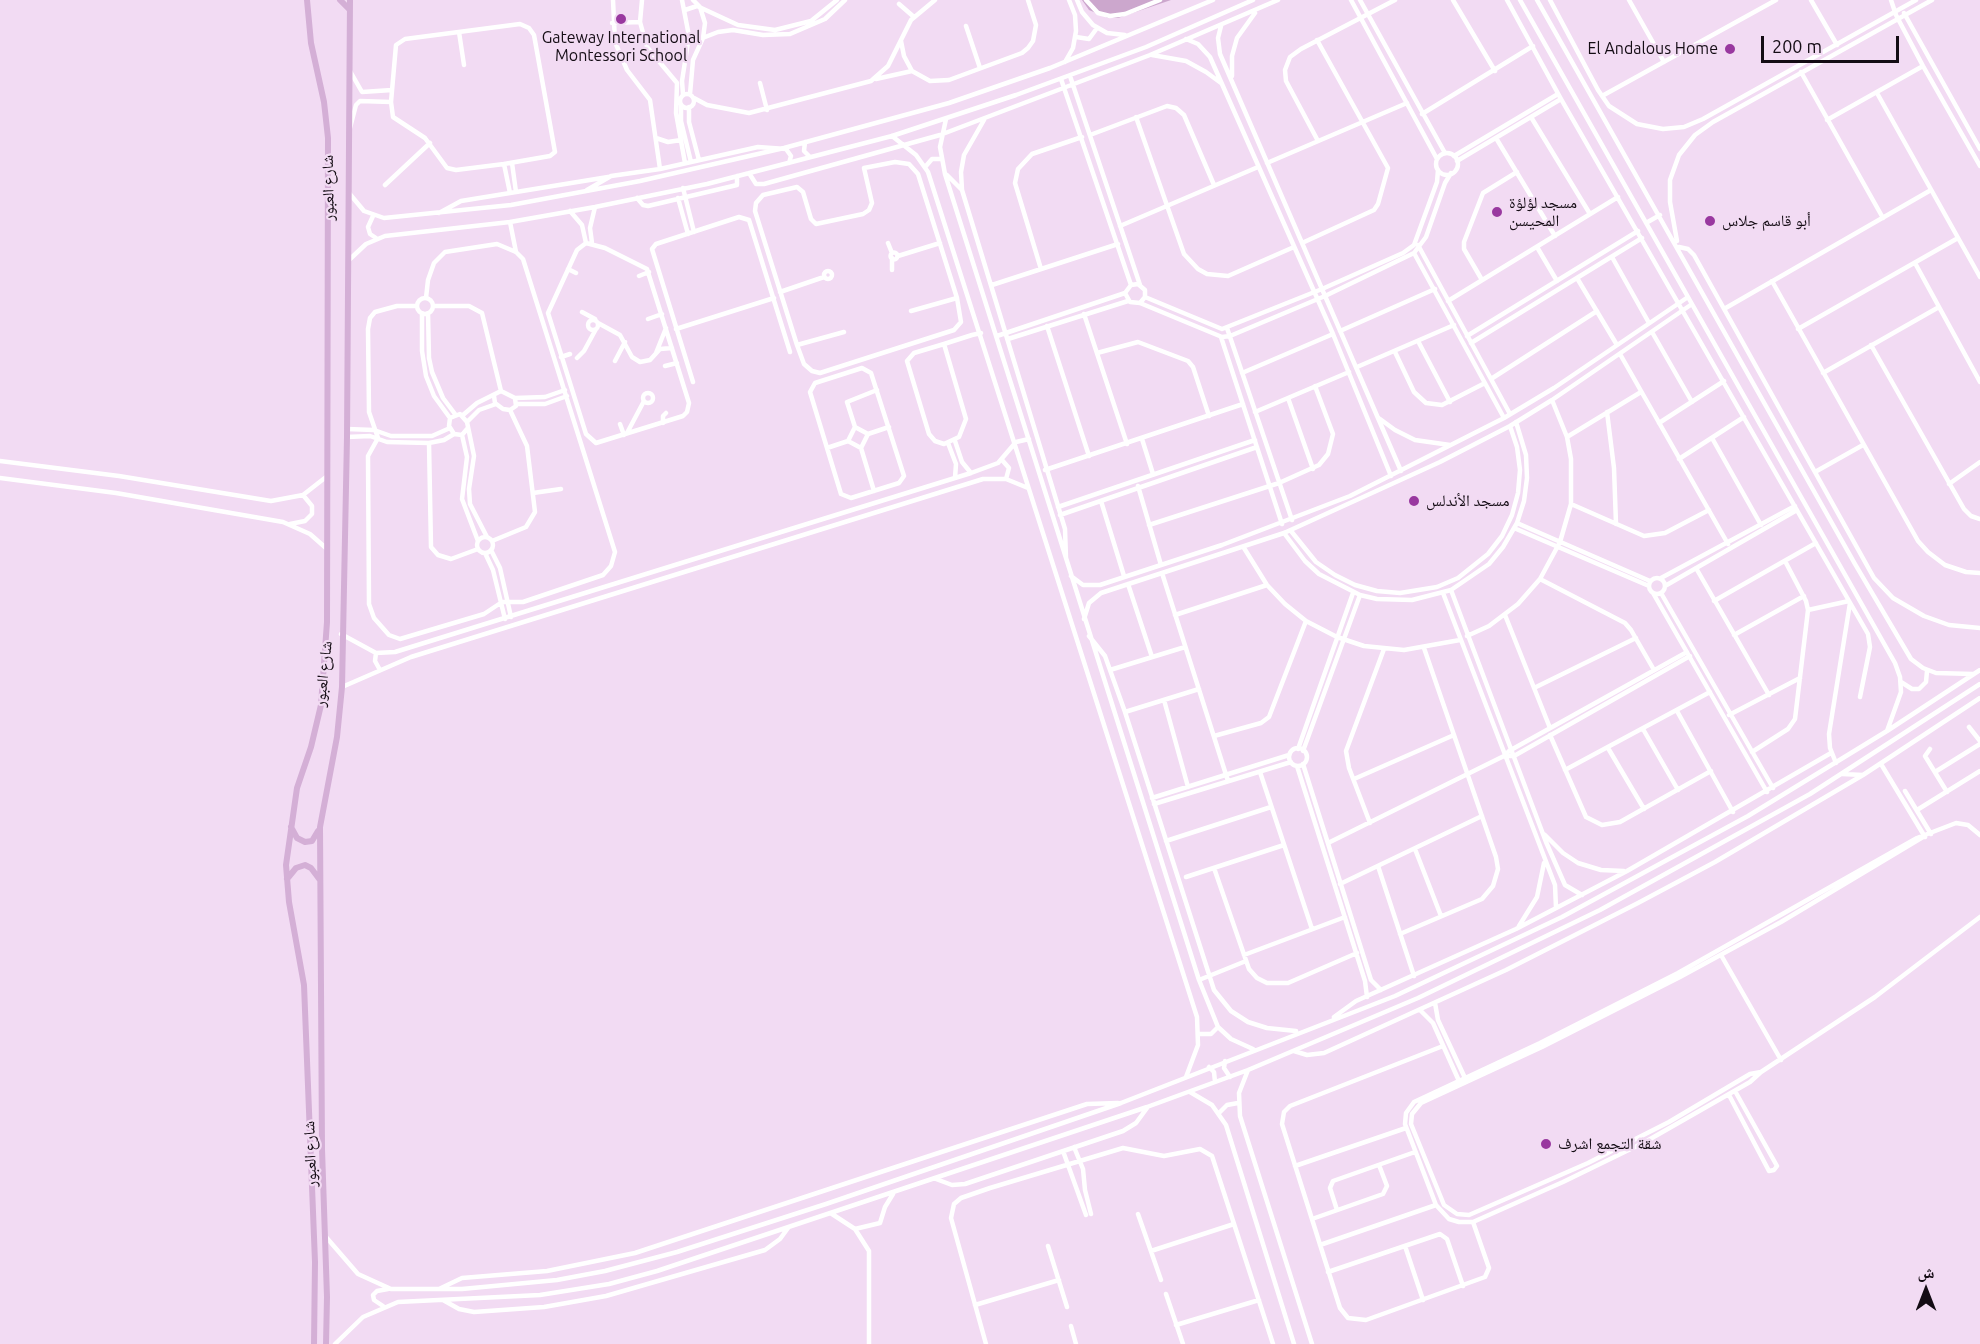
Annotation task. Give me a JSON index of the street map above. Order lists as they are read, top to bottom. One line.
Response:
{"streets":{"main road":["شارع العبور"]},"places":["Gateway International Montessori School","El Andalous Home","مسجد لؤلؤة المحيسن","أبو قاسم جلاس","مسجد الأندلس","شقة التجمع اشرف"],"scale_bar":"200 m","north":"top"}
